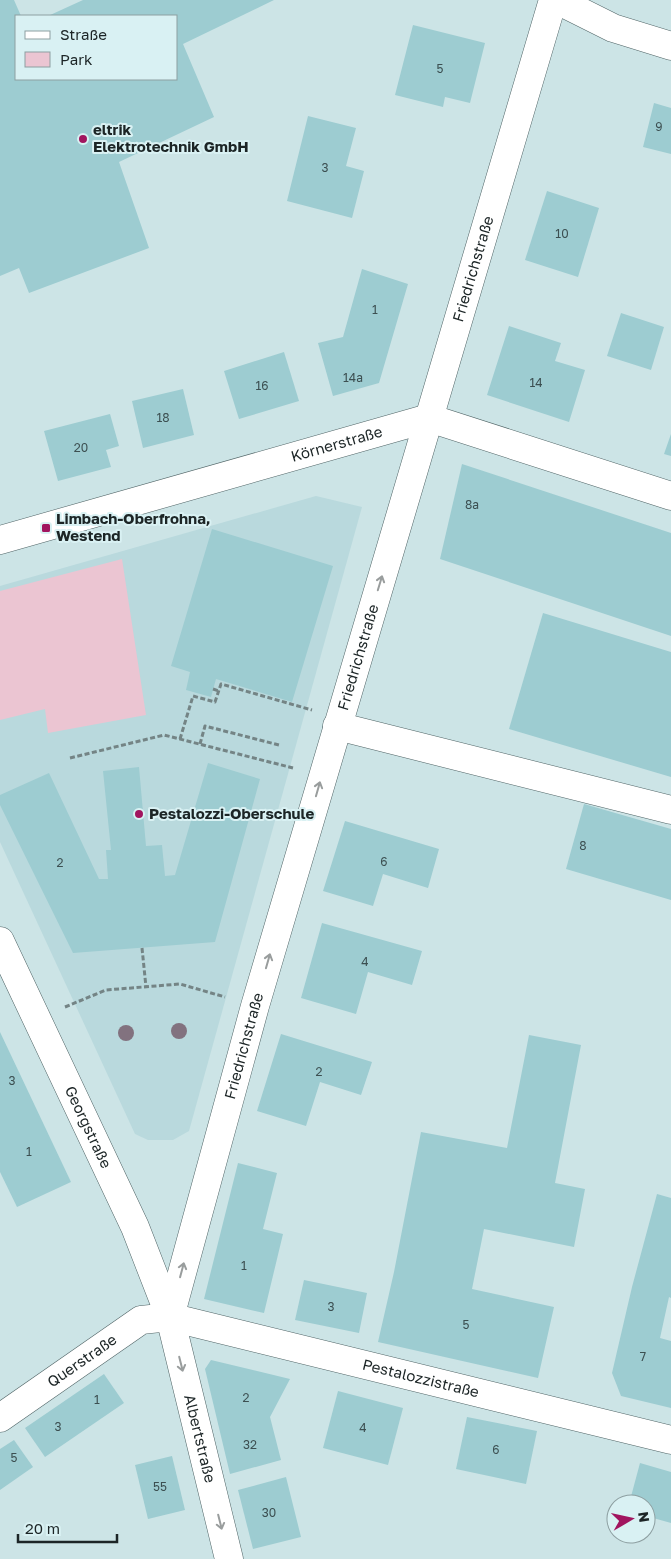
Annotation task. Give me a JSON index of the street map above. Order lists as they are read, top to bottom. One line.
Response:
{"streets":{"street":["Friedrichstraße","Körnerstraße","Georgstraße","Querstraße","Pestalozzistraße","Albertstraße"]},"crossings":[["Friedrichstraße","Körnerstraße"],["Friedrichstraße","Georgstraße"],["Friedrichstraße","Querstraße"],["Friedrichstraße","Pestalozzistraße"],["Friedrichstraße","Albertstraße"],["Georgstraße","Querstraße"],["Georgstraße","Pestalozzistraße"],["Georgstraße","Albertstraße"],["Querstraße","Pestalozzistraße"],["Querstraße","Albertstraße"],["Pestalozzistraße","Albertstraße"]],"one_way":["Friedrichstraße","Albertstraße"],"places":{"other":["eltrik Elektrotechnik GmbH","Pestalozzi-Oberschule"],"transit":["Limbach-Oberfrohna, Westend"]},"house_numbers":["5","9","3","10","1","14a","14","16","18","20","8a","8","6","2","4","2","3","1","1","3","5","7","2","1","3","4","32","6","5","55","30"],"legend":["Straße","Park"],"scale_bar":"20 m","north":"right"}
